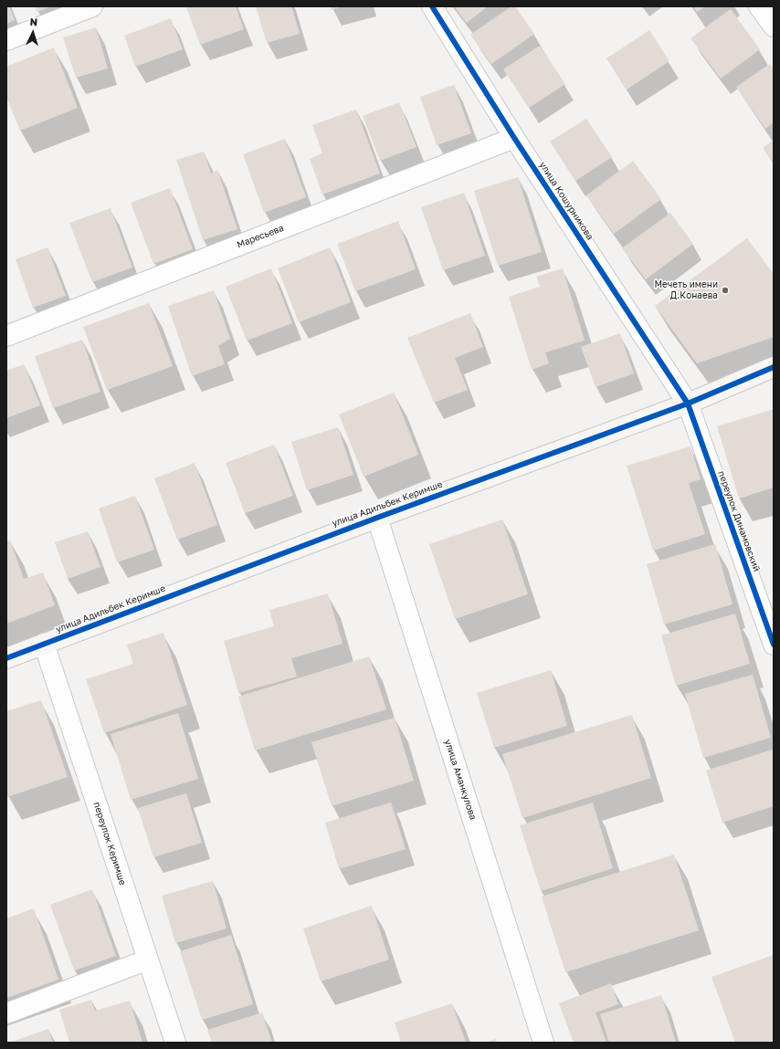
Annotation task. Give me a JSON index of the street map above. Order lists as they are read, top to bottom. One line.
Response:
{"streets":{"street":["улица Кошурникова","Маресьева","улица Адильбек Керимше","переулок Динамовский","улица Аманкулова","переулок Керимше"]},"crossings":[["улица Кошурникова","Маресьева"],["улица Кошурникова","улица Адильбек Керимше"],["улица Кошурникова","переулок Динамовский"],["улица Адильбек Керимше","переулок Динамовский"],["улица Адильбек Керимше","улица Аманкулова"],["улица Адильбек Керимше","переулок Керимше"]],"places":["Мечеть имени Д.Конаева"],"north":"top"}
